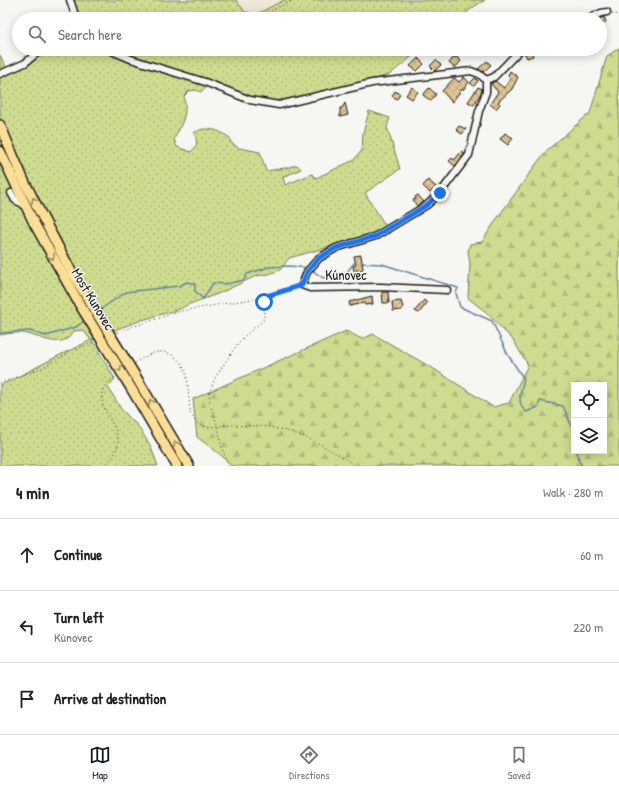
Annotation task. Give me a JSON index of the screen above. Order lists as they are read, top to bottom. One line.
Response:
{"streets":{"highway":["Most Kunovec"],"street":["Kúnovec"]},"page":{"search":"Search here","heading":["4 min","Walk · 280 m"],"list":[["Continue","60 m"],["Turn left","Kúnovec","220 m"],"Arrive at destination"],"nav":["Map","Directions","Saved"]}}
